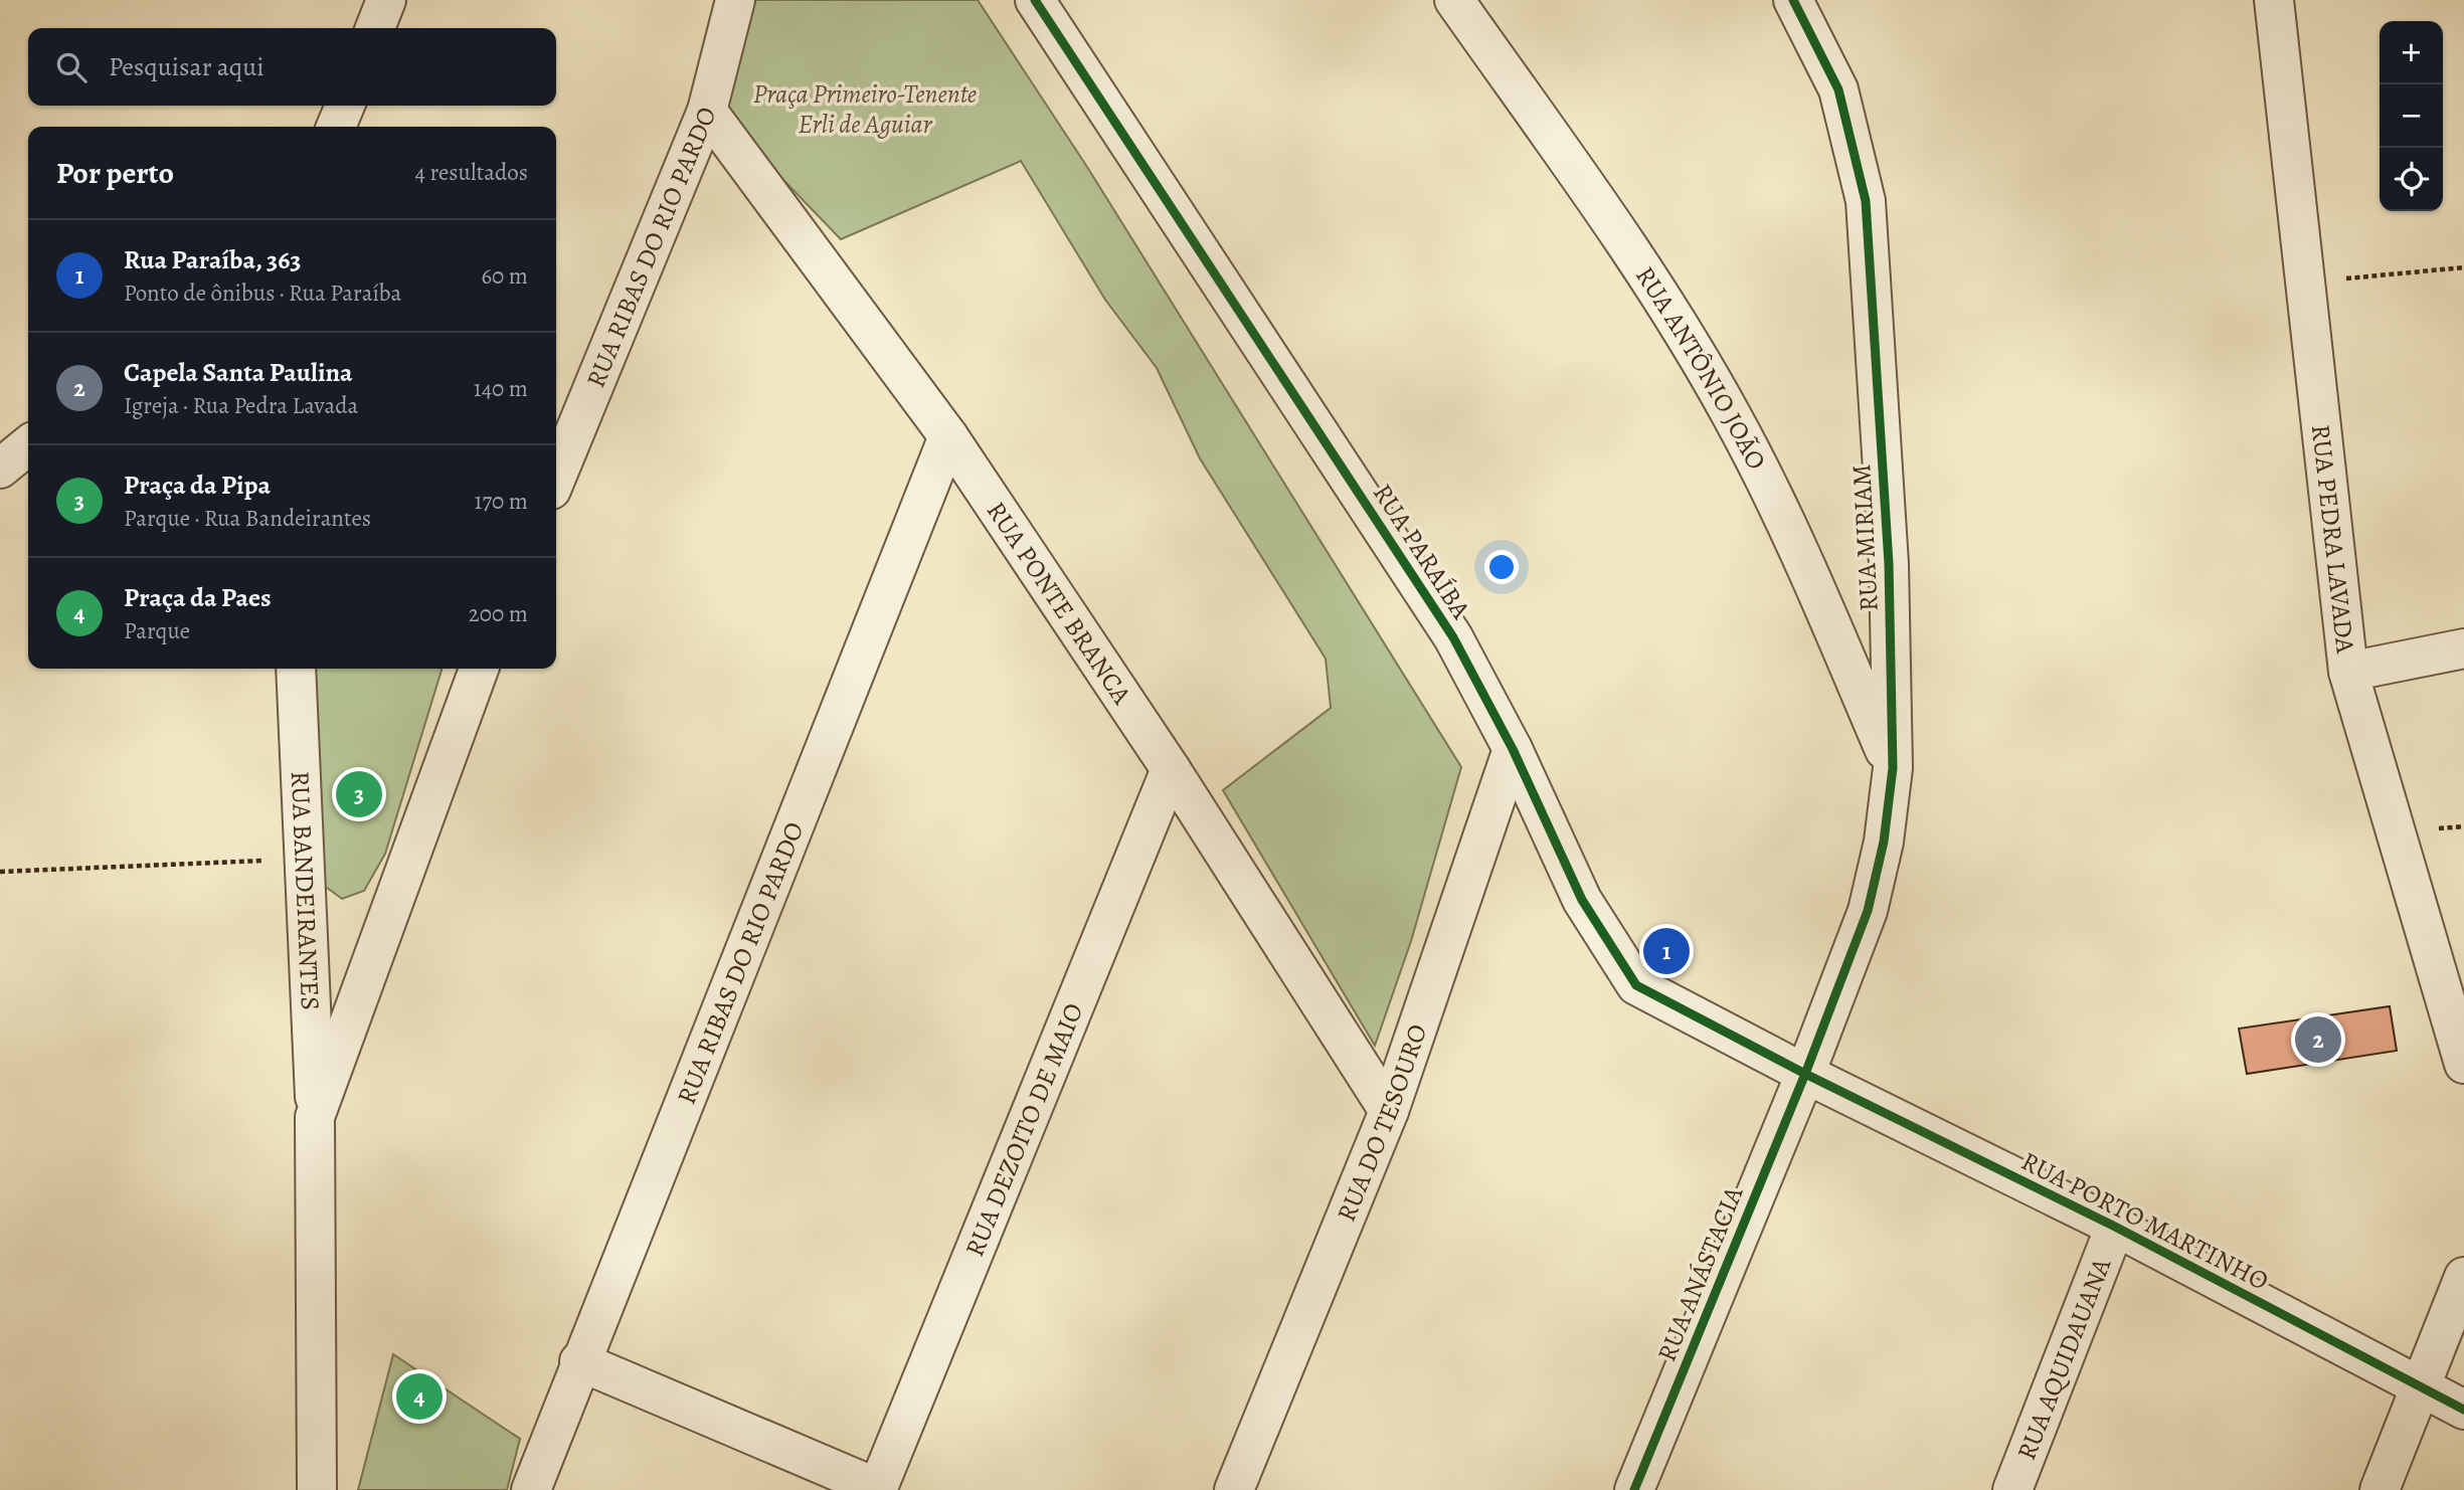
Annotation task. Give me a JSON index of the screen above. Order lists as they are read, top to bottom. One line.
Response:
{"streets":{"street":["RUA RIBAS DO RIO PARDO","RUA ANTÔNIO JOÃO","RUA MIRIAM","RUA PEDRA LAVADA","RUA PARAÍBA","RUA PONTE BRANCA","RUA BANDEIRANTES","RUA DO TESOURO","RUA DEZOITO DE MAIO","RUA PORTO MARTINHO","RUA ANÁSTACIA","RUA AQUIDAUANA"]},"crossings":[["RUA RIBAS DO RIO PARDO","RUA PONTE BRANCA"],["RUA ANTÔNIO JOÃO","RUA MIRIAM"],["RUA MIRIAM","RUA PARAÍBA"],["RUA MIRIAM","RUA PORTO MARTINHO"],["RUA MIRIAM","RUA ANÁSTACIA"],["RUA PARAÍBA","RUA DO TESOURO"],["RUA PARAÍBA","RUA PORTO MARTINHO"],["RUA PARAÍBA","RUA ANÁSTACIA"],["RUA PONTE BRANCA","RUA DO TESOURO"],["RUA PONTE BRANCA","RUA DEZOITO DE MAIO"],["RUA PORTO MARTINHO","RUA ANÁSTACIA"],["RUA PORTO MARTINHO","RUA AQUIDAUANA"]],"parks":["Praça Primeiro-Tenente Erli de Aguiar"],"page":{"map_buttons":["+","−"],"search":"Pesquisar aqui","heading":["Por perto","4 resultados"],"list":[{"mark":"1","name":"Rua Paraíba, 363","note":"Ponto de ônibus · Rua Paraíba","value":"60 m"},{"mark":"2","name":"Capela Santa Paulina","note":"Igreja · Rua Pedra Lavada","value":"140 m"},{"mark":"3","name":"Praça da Pipa","note":"Parque · Rua Bandeirantes","value":"170 m"},{"mark":"4","name":"Praça da Paes","note":"Parque","value":"200 m"}],"pins":["3","1","2","4"]}}
